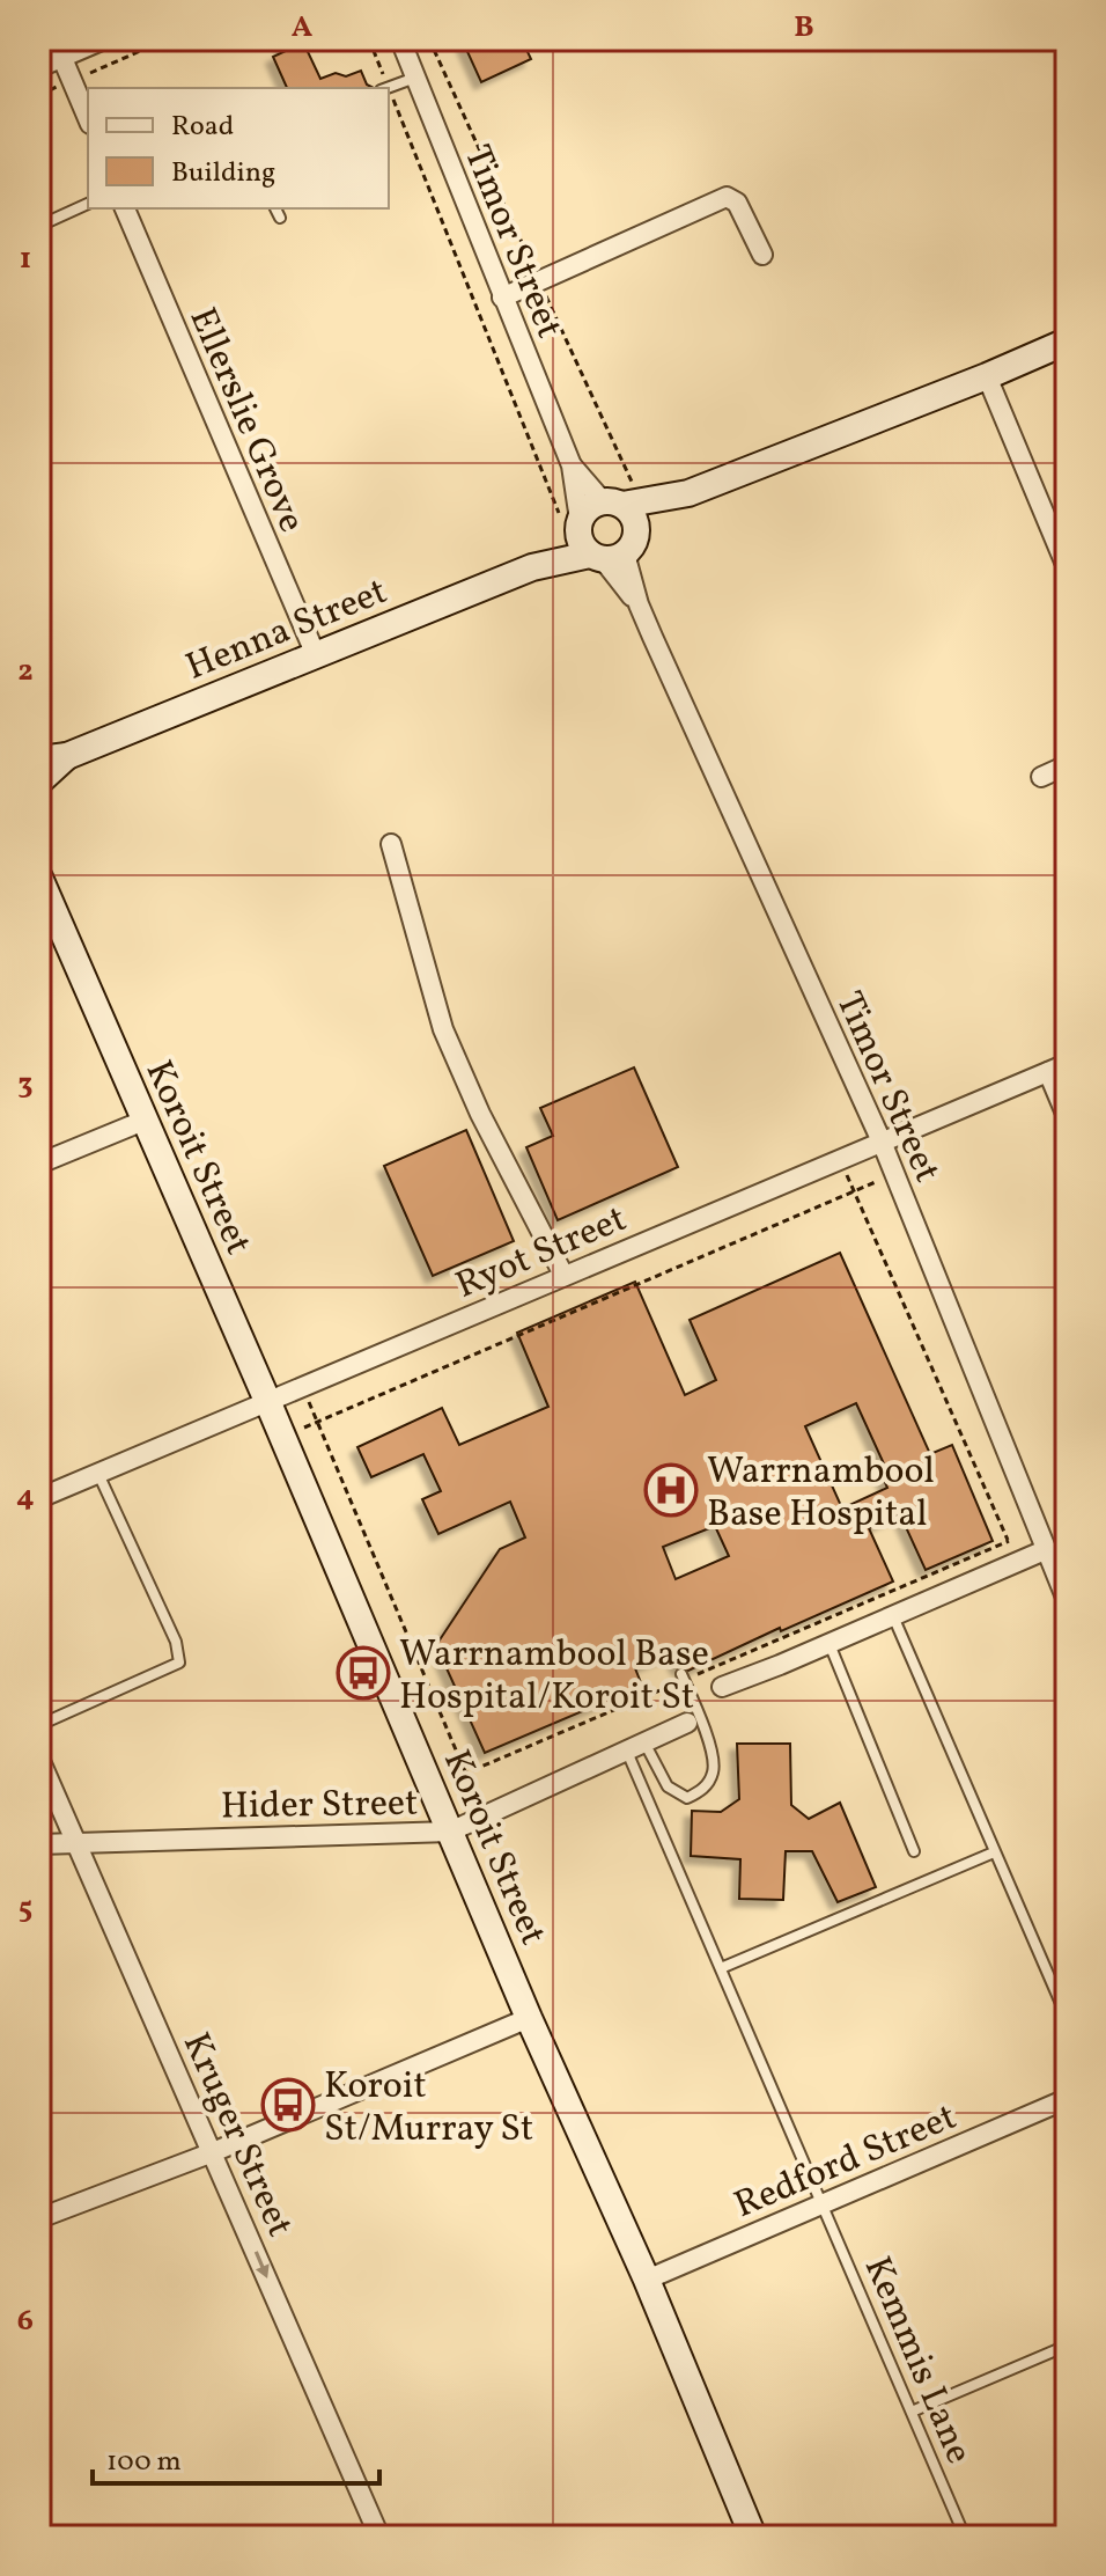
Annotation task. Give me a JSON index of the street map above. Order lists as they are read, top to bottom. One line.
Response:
{"streets":{"street":["Timor Street","Ellerslie Grove","Henna Street","Koroit Street","Ryot Street","Hider Street","Kruger Street","Redford Street"],"lane":["Kemmis Lane"]},"crossings":[["Timor Street","Henna Street"],["Timor Street","Ryot Street"],["Ellerslie Grove","Henna Street"],["Koroit Street","Ryot Street"],["Koroit Street","Hider Street"],["Koroit Street","Redford Street"],["Hider Street","Kruger Street"],["Hider Street","Kemmis Lane"],["Redford Street","Kemmis Lane"]],"one_way":["Kruger Street"],"places":{"hospital":["Warrnambool Base Hospital"],"bus stop":["Warrnambool Base Hospital/Koroit St","Koroit St/Murray St"]},"legend":["Road","Building"],"scale_bar":"100 m","grid":{"columns":["A","B"],"rows":["1","2","3","4","5","6"]}}
